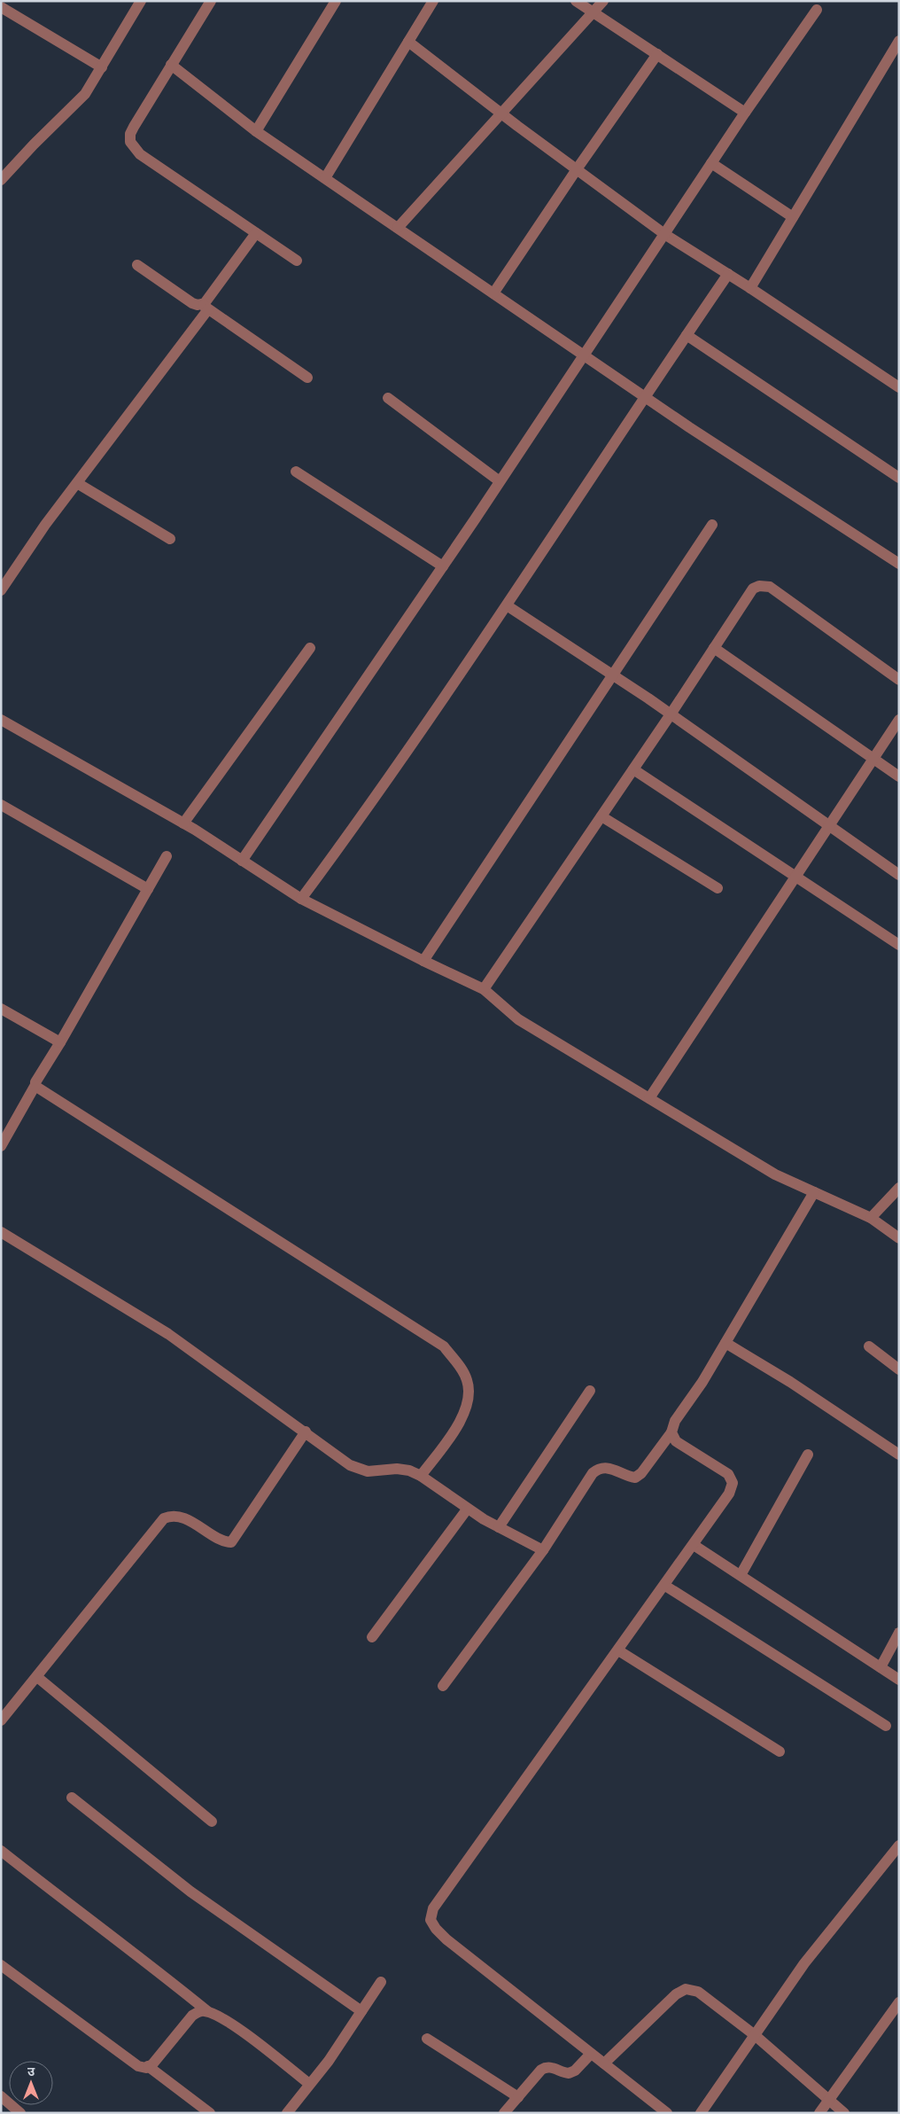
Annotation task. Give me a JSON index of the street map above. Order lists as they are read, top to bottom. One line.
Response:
{"north":"top"}
